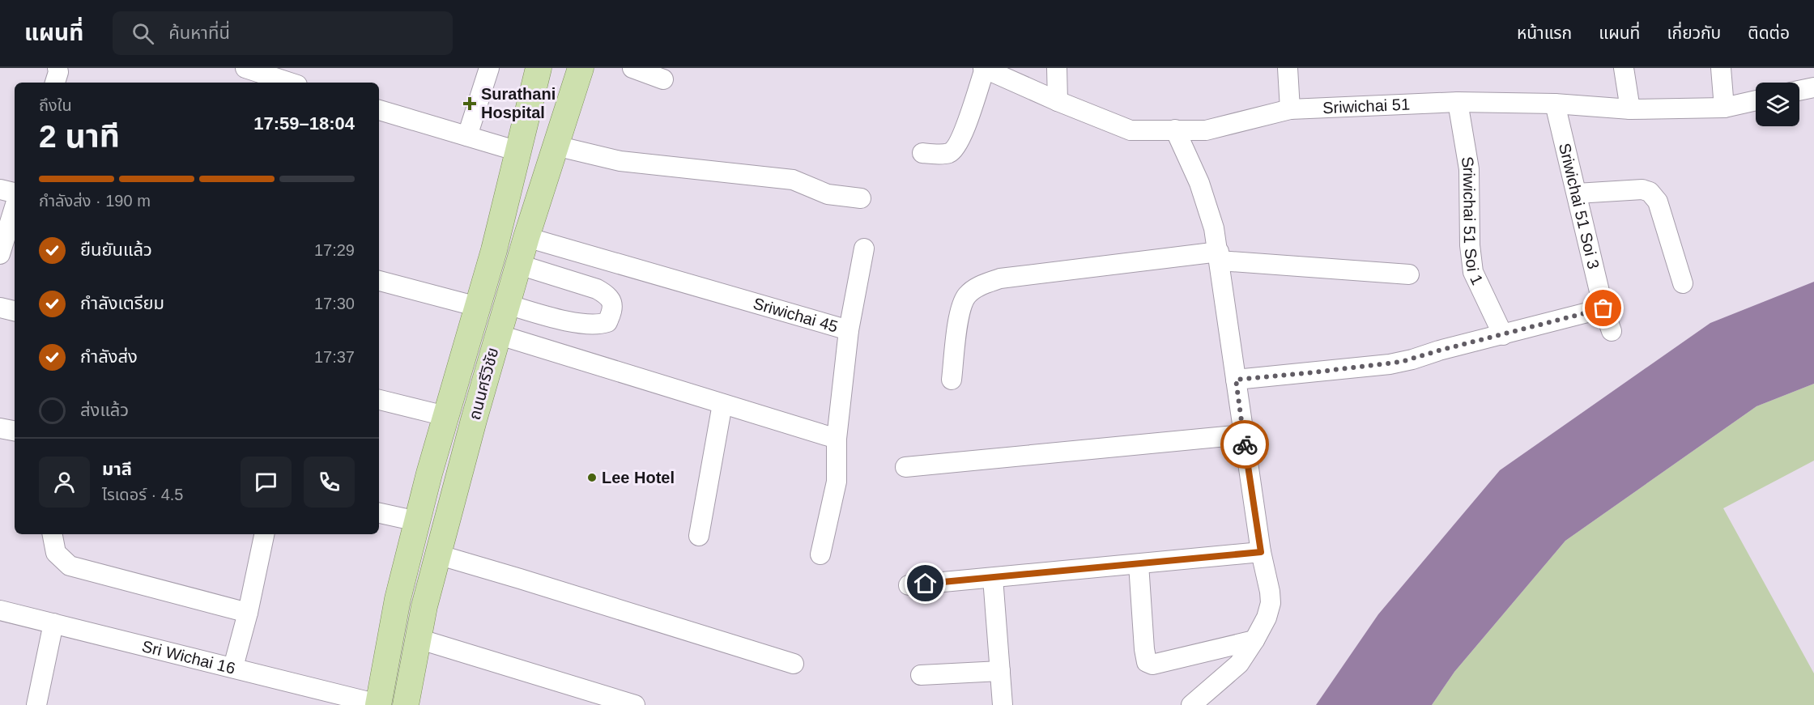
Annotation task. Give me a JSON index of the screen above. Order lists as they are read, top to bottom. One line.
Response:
{"streets":{"main road":["ถนนศรีวิชัย"],"street":["Sriwichai 51","Sriwichai 51 Soi 3","Sriwichai 51 Soi 1","Sriwichai 45","Sri Wichai 16"]},"crossings":[["Sriwichai 51","Sriwichai 51 Soi 3"],["Sriwichai 51","Sriwichai 51 Soi 1"],["Sriwichai 45","ถนนศรีวิชัย"],["ถนนศรีวิชัย","Sri Wichai 16"]],"places":{"health":["Surathani Hospital"],"other":["Lee Hotel"]},"page":{"header":"แผนที่","search":"ค้นหาที่นี่","nav":["หน้าแรก","แผนที่","เกี่ยวกับ","ติดต่อ"],"heading":["2 นาที","ถึงใน","17:59–18:04"],"panel":["มาลี","ไรเดอร์ · 4.5"],"bar":"กำลังส่ง · 190 m","list":[["ยืนยันแล้ว","17:29"],["กำลังเตรียม","17:30"],["กำลังส่ง","17:37"],"ส่งแล้ว"]}}
